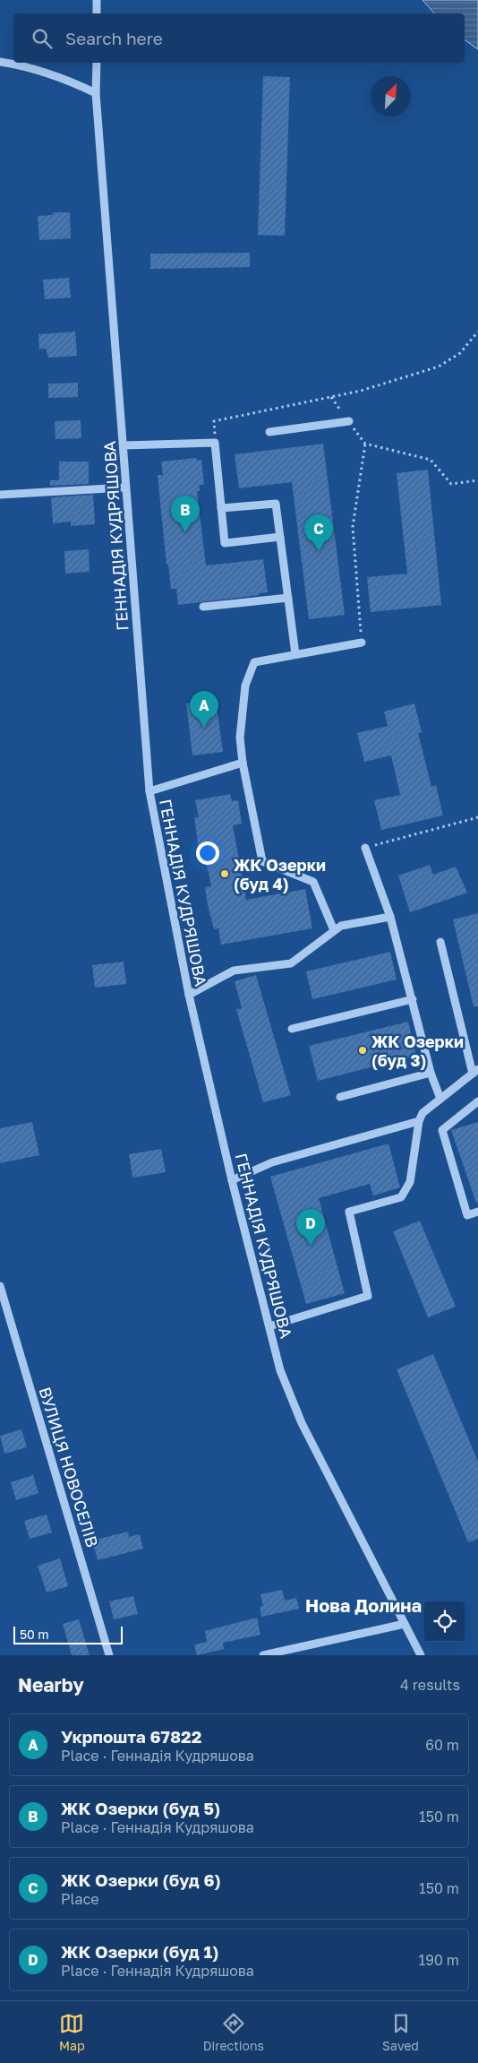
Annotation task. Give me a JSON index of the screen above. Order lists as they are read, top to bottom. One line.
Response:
{"streets":{"street":["ГЕННАДІЯ КУДРЯШОВА","ВУЛИЦЯ НОВОСЕЛІВ"]},"districts":["Нова Долина"],"places":["ЖК Озерки (буд 4)","ЖК Озерки (буд 3)"],"scale_bar":"50 m","north":"top right","page":{"search":"Search here","pins":["B","C","A","D"],"scale":"50 m","heading":["Nearby","4 results"],"list":[{"mark":"A","name":"Укрпошта 67822","note":"Place · Геннадія Кудряшова","value":"60 m"},{"mark":"B","name":"ЖК Озерки (буд 5)","note":"Place · Геннадія Кудряшова","value":"150 m"},{"mark":"C","name":"ЖК Озерки (буд 6)","note":"Place","value":"150 m"},{"mark":"D","name":"ЖК Озерки (буд 1)","note":"Place · Геннадія Кудряшова","value":"190 m"}],"nav":["Map","Directions","Saved"]}}
